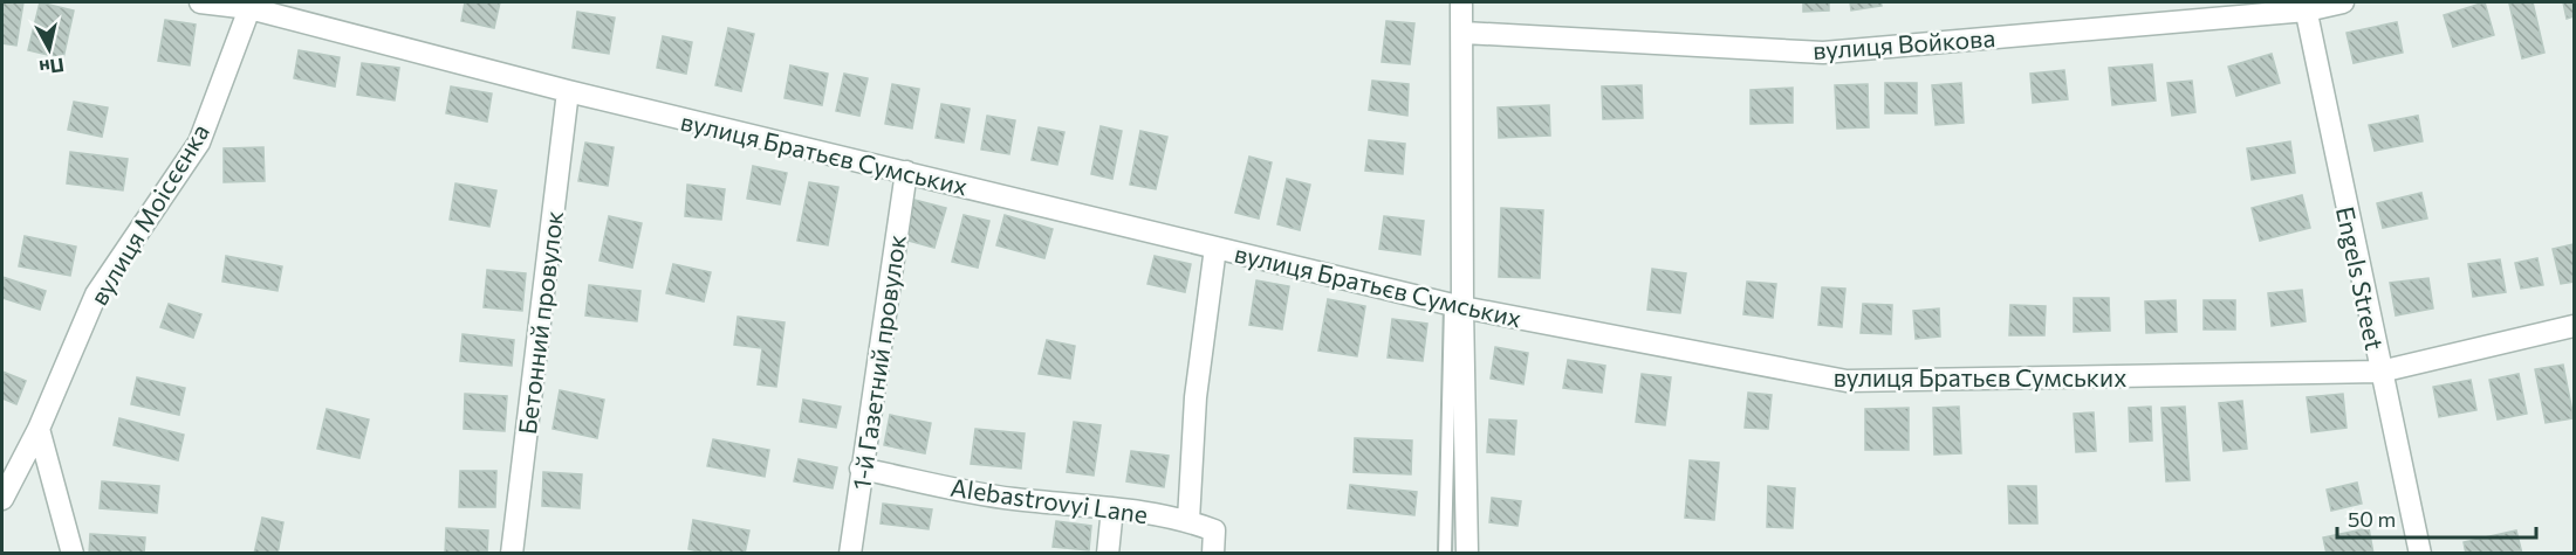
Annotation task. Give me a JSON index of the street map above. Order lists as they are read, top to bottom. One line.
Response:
{"streets":{"street":["вулиця Войкова","вулиця Братьєв Сумських","вулиця Моісєєнка","Engels Street","Бетонний провулок","1-й Газетний провулок","Alebastrovyi Lane"]},"crossings":[["вулиця Войкова","Engels Street"],["вулиця Братьєв Сумських","вулиця Моісєєнка"],["вулиця Братьєв Сумських","Engels Street"],["вулиця Братьєв Сумських","Бетонний провулок"],["вулиця Братьєв Сумських","1-й Газетний провулок"],["1-й Газетний провулок","Alebastrovyi Lane"]],"scale_bar":"50 m","north":"bottom"}
